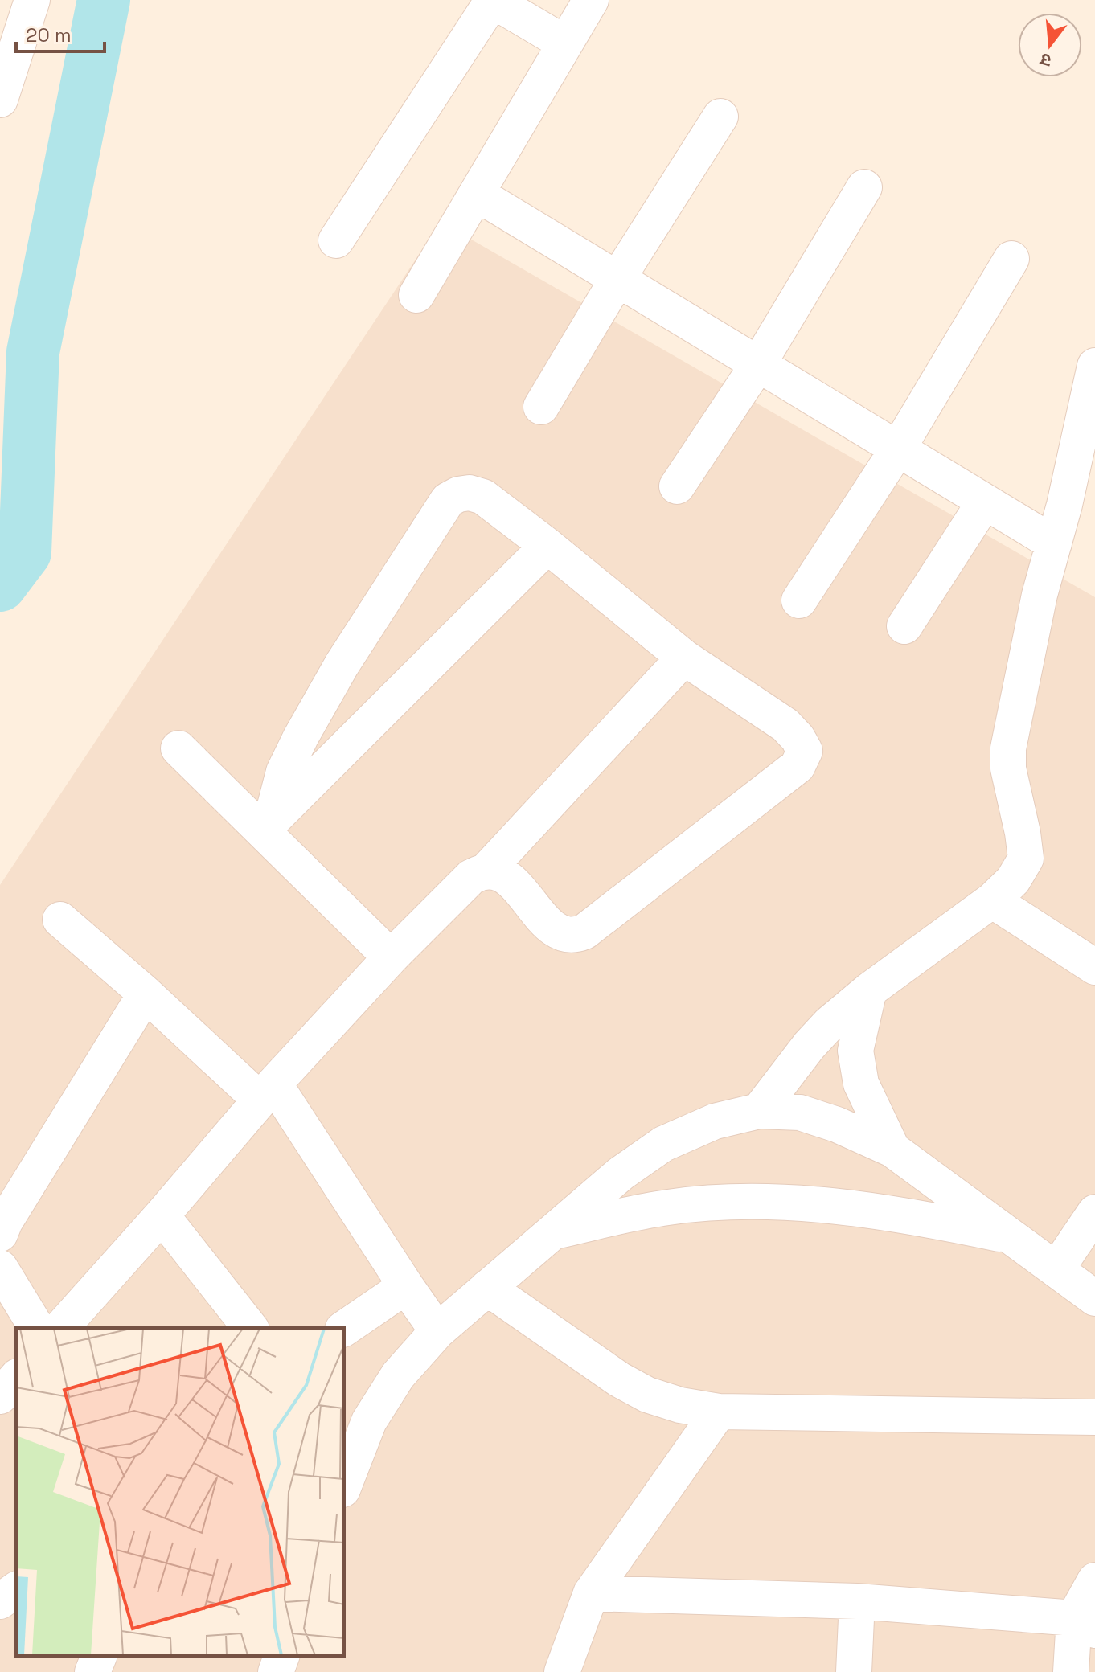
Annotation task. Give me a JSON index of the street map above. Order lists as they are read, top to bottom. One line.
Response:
{"scale_bar":"20 m","north":"bottom"}
